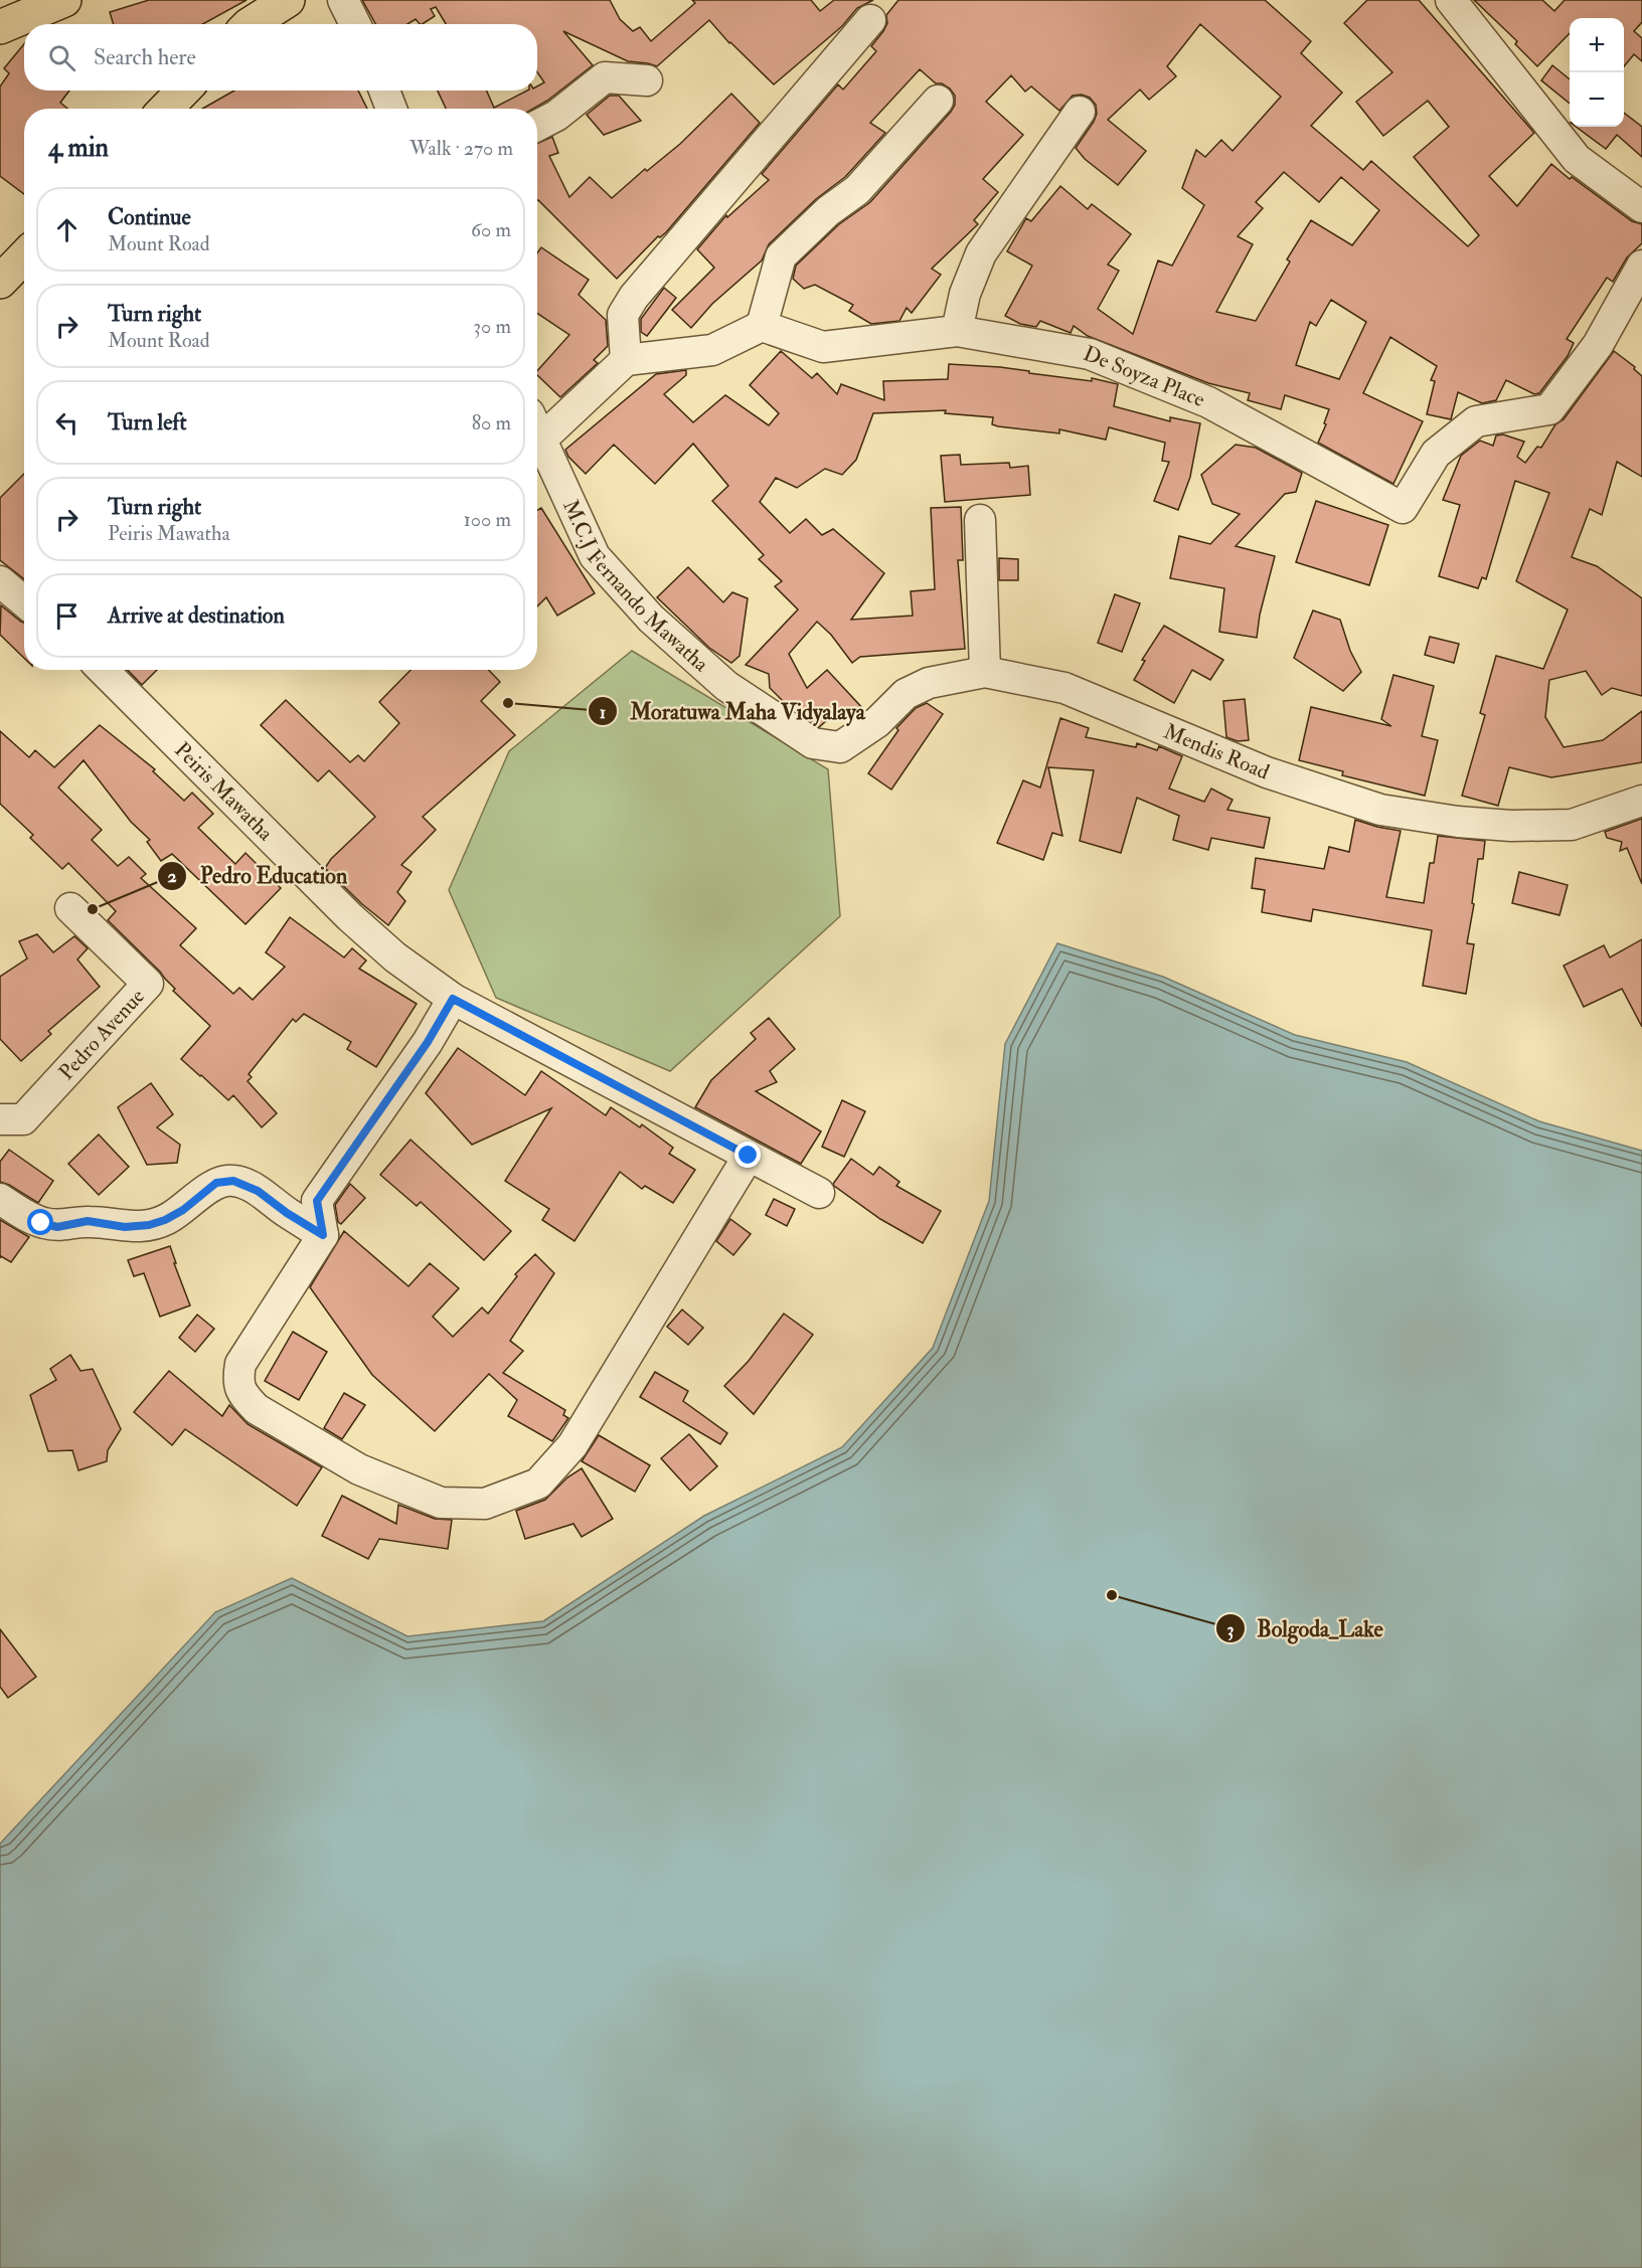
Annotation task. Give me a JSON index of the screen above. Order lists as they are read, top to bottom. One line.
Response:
{"streets":{"street":["De Soyza Place","M.C.J Fernando Mawatha","Mendis Road","Peiris Mawatha","Pedro Avenue"]},"crossings":[["M.C.J Fernando Mawatha","Mendis Road"]],"places":["Moratuwa Maha Vidyalaya","Pedro Education","Bolgoda_Lake"],"page":{"map_buttons":["+","−"],"search":"Search here","heading":["4 min","Walk · 270 m"],"list":[["Continue","Mount Road","60 m"],["Turn right","Mount Road","30 m"],["Turn left","80 m"],["Turn right","Peiris Mawatha","100 m"],"Arrive at destination"]}}
